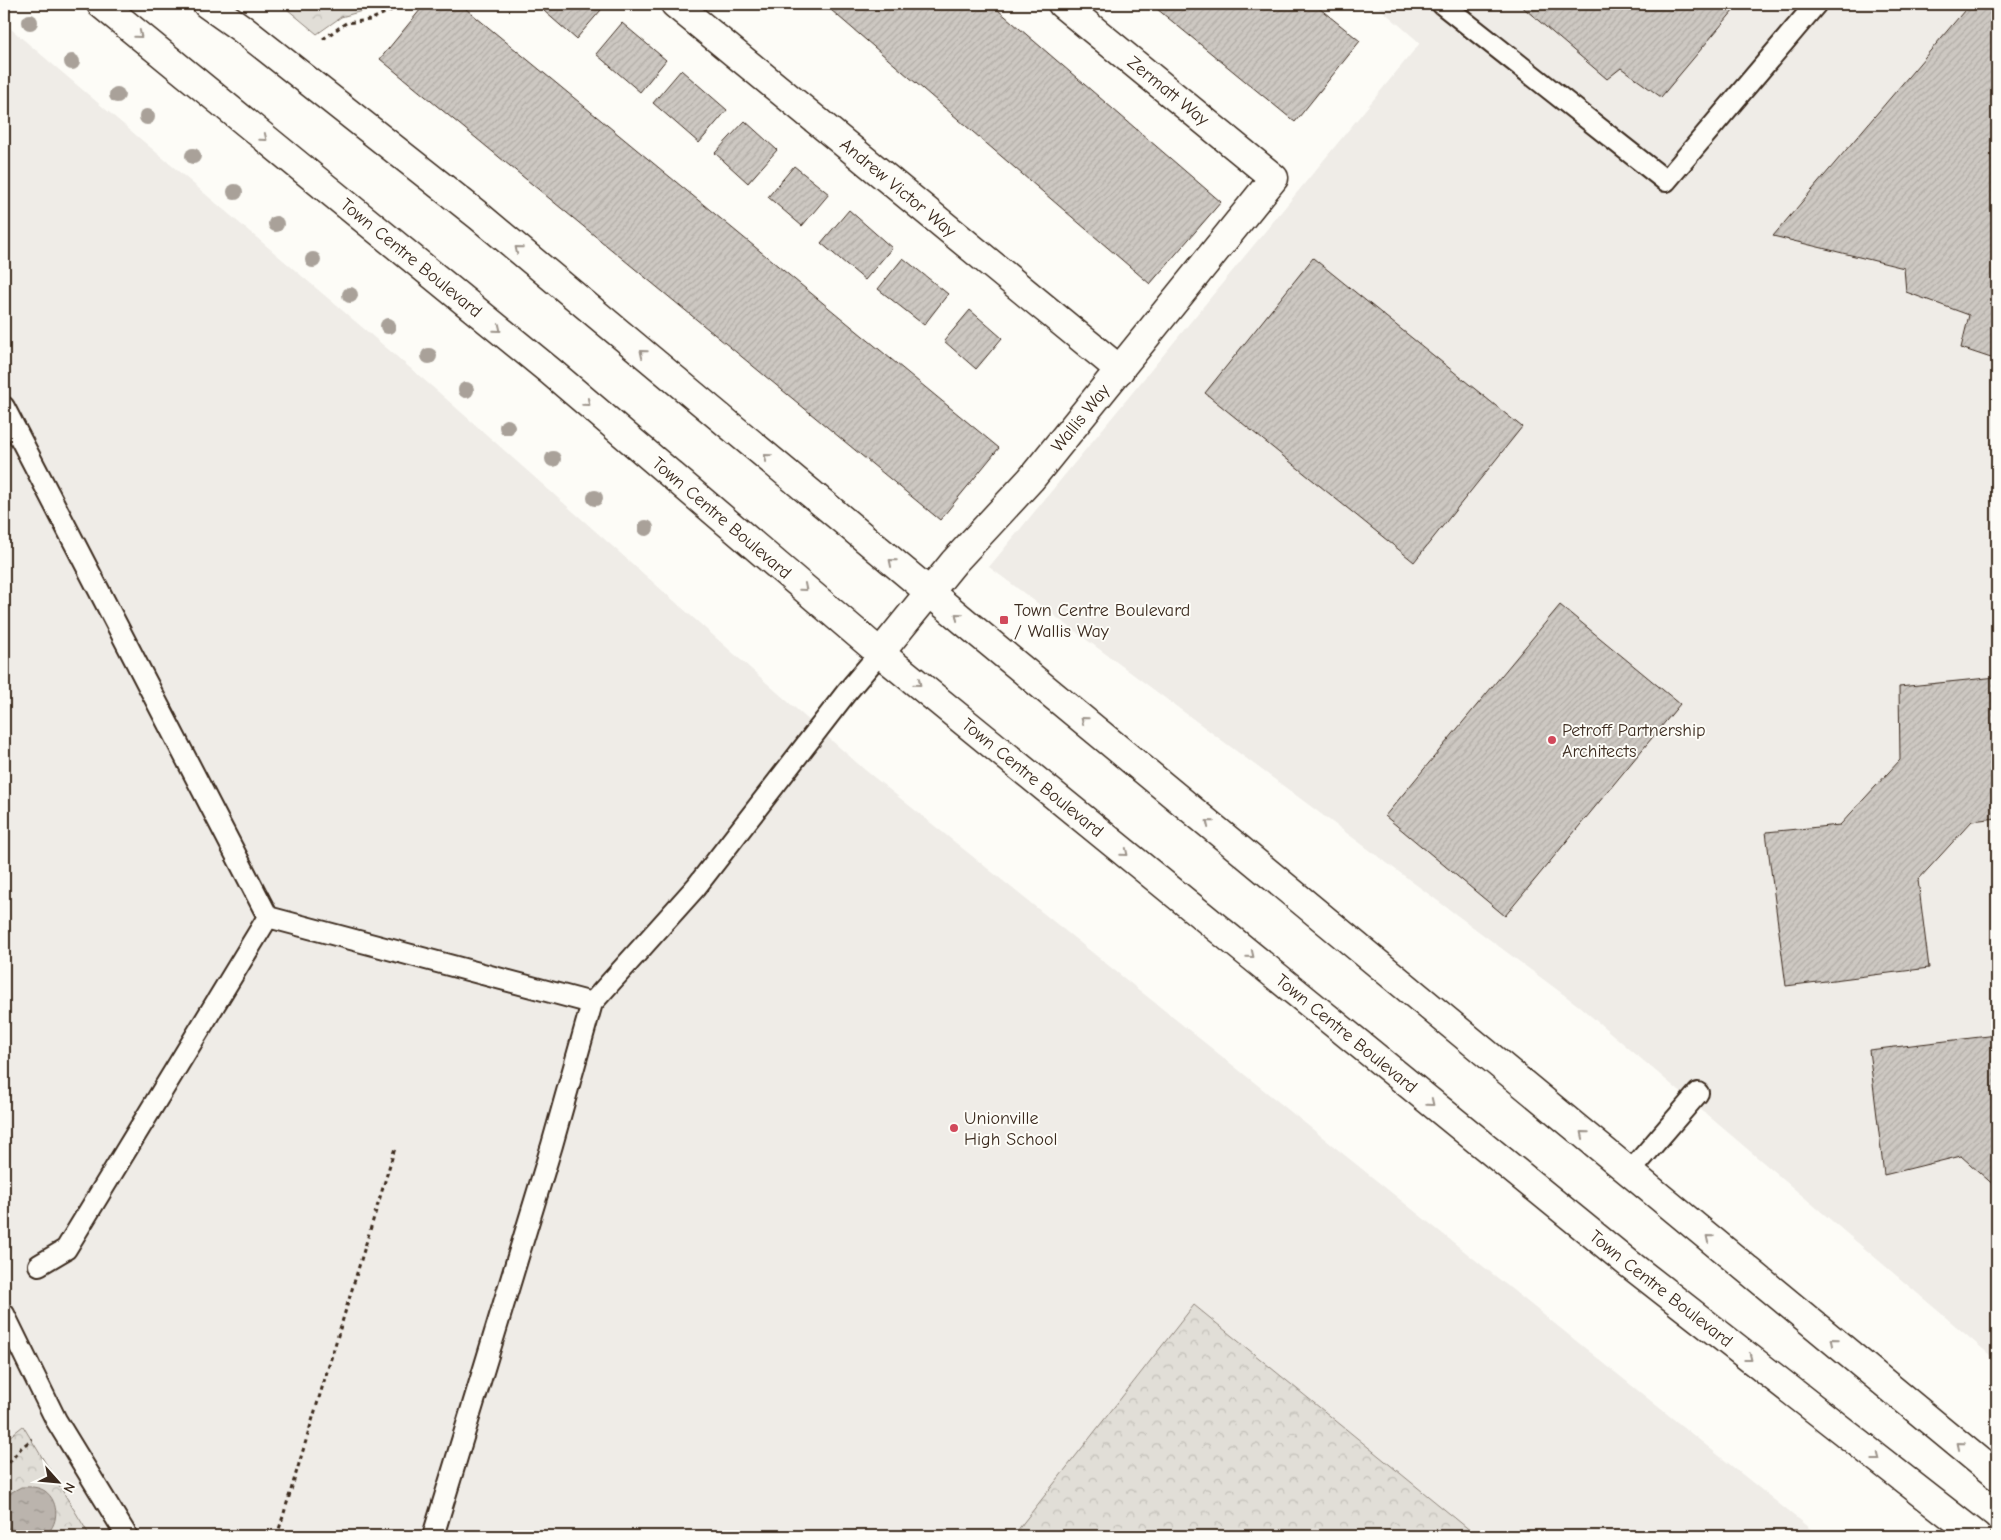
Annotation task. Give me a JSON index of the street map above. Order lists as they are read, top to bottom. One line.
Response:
{"streets":{"main road":["Zermatt Way","Andrew Victor Way","Town Centre Boulevard","Wallis Way"]},"crossings":[["Zermatt Way","Wallis Way"],["Andrew Victor Way","Wallis Way"],["Town Centre Boulevard","Wallis Way"]],"places":{"transit":["Town Centre Boulevard / Wallis Way"],"other":["Petroff Partnership Architects","Unionville High School"]},"north":"bottom right"}
